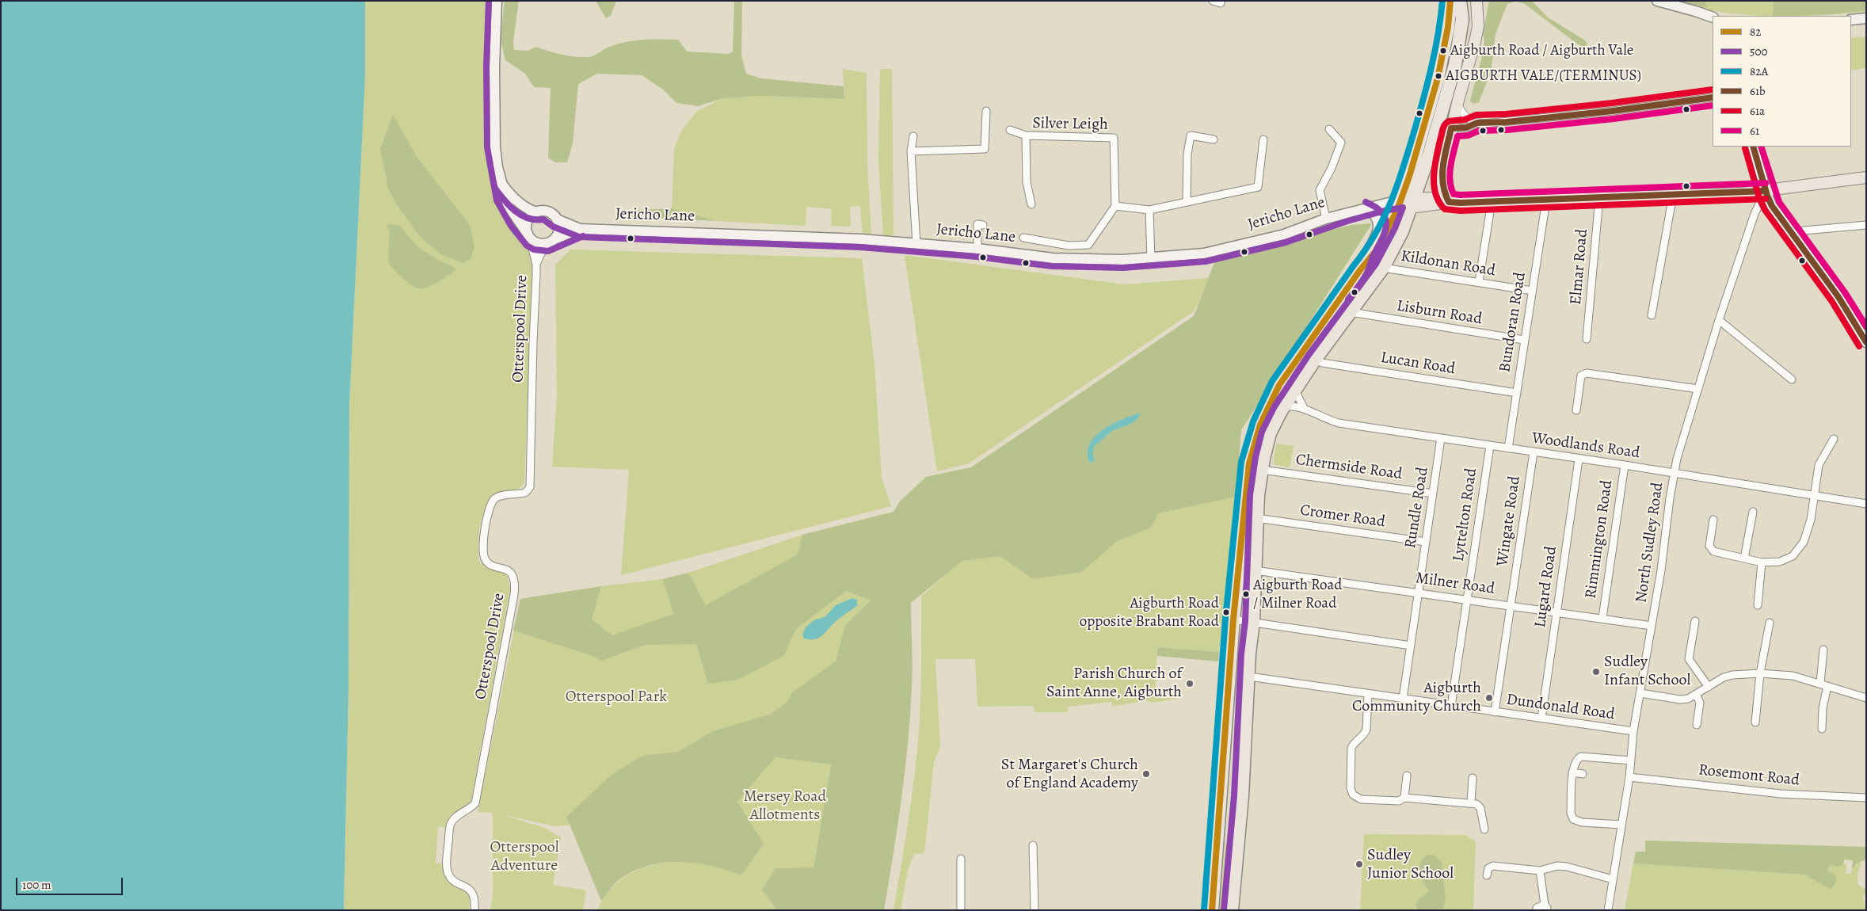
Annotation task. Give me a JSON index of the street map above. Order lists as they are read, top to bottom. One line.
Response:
{"streets":{"street":["Silver Leigh","Jericho Lane","Kildonan Road","Elmar Road","Lisburn Road","Bundoran Road","Otterspool Drive","Lucan Road","Woodlands Road","Chermside Road","Rundle Road","Lyttelton Road","Cromer Road","Wingate Road","Rimmington Road","North Sudley Road","Milner Road","Lugard Road","Dundonald Road","Rosemont Road"]},"crossings":[["Jericho Lane","Otterspool Drive"],["Kildonan Road","Bundoran Road"],["Lisburn Road","Bundoran Road"],["Bundoran Road","Lucan Road"],["Bundoran Road","Woodlands Road"],["Woodlands Road","Rundle Road"],["Woodlands Road","Lyttelton Road"],["Woodlands Road","Wingate Road"],["Woodlands Road","Rimmington Road"],["Woodlands Road","North Sudley Road"],["Woodlands Road","Lugard Road"],["Chermside Road","Rundle Road"],["Rundle Road","Cromer Road"],["Rundle Road","Milner Road"],["Rundle Road","Dundonald Road"],["Lyttelton Road","Milner Road"],["Lyttelton Road","Dundonald Road"],["Wingate Road","Milner Road"],["Wingate Road","Dundonald Road"],["Rimmington Road","Milner Road"],["North Sudley Road","Milner Road"],["North Sudley Road","Dundonald Road"],["North Sudley Road","Rosemont Road"],["Milner Road","Lugard Road"],["Lugard Road","Dundonald Road"]],"parks":["Otterspool Park","Mersey Road Allotments","Otterspool Adventure"],"places":["Aigburth Road / Aigburth Vale","AIGBURTH VALE/(TERMINUS)","Aigburth Road / Milner Road","Aigburth Road opposite Brabant Road","Sudley Infant School","Parish Church of Saint Anne, Aigburth","Aigburth Community Church","St Margaret's Church of England Academy","Sudley Junior School"],"lines":["transit line 82","transit line 500","transit line 82A","transit line 61a","transit line 61b","transit line 61"],"legend":["82","500","82A","61b","61a","61"],"scale_bar":"100 m"}
